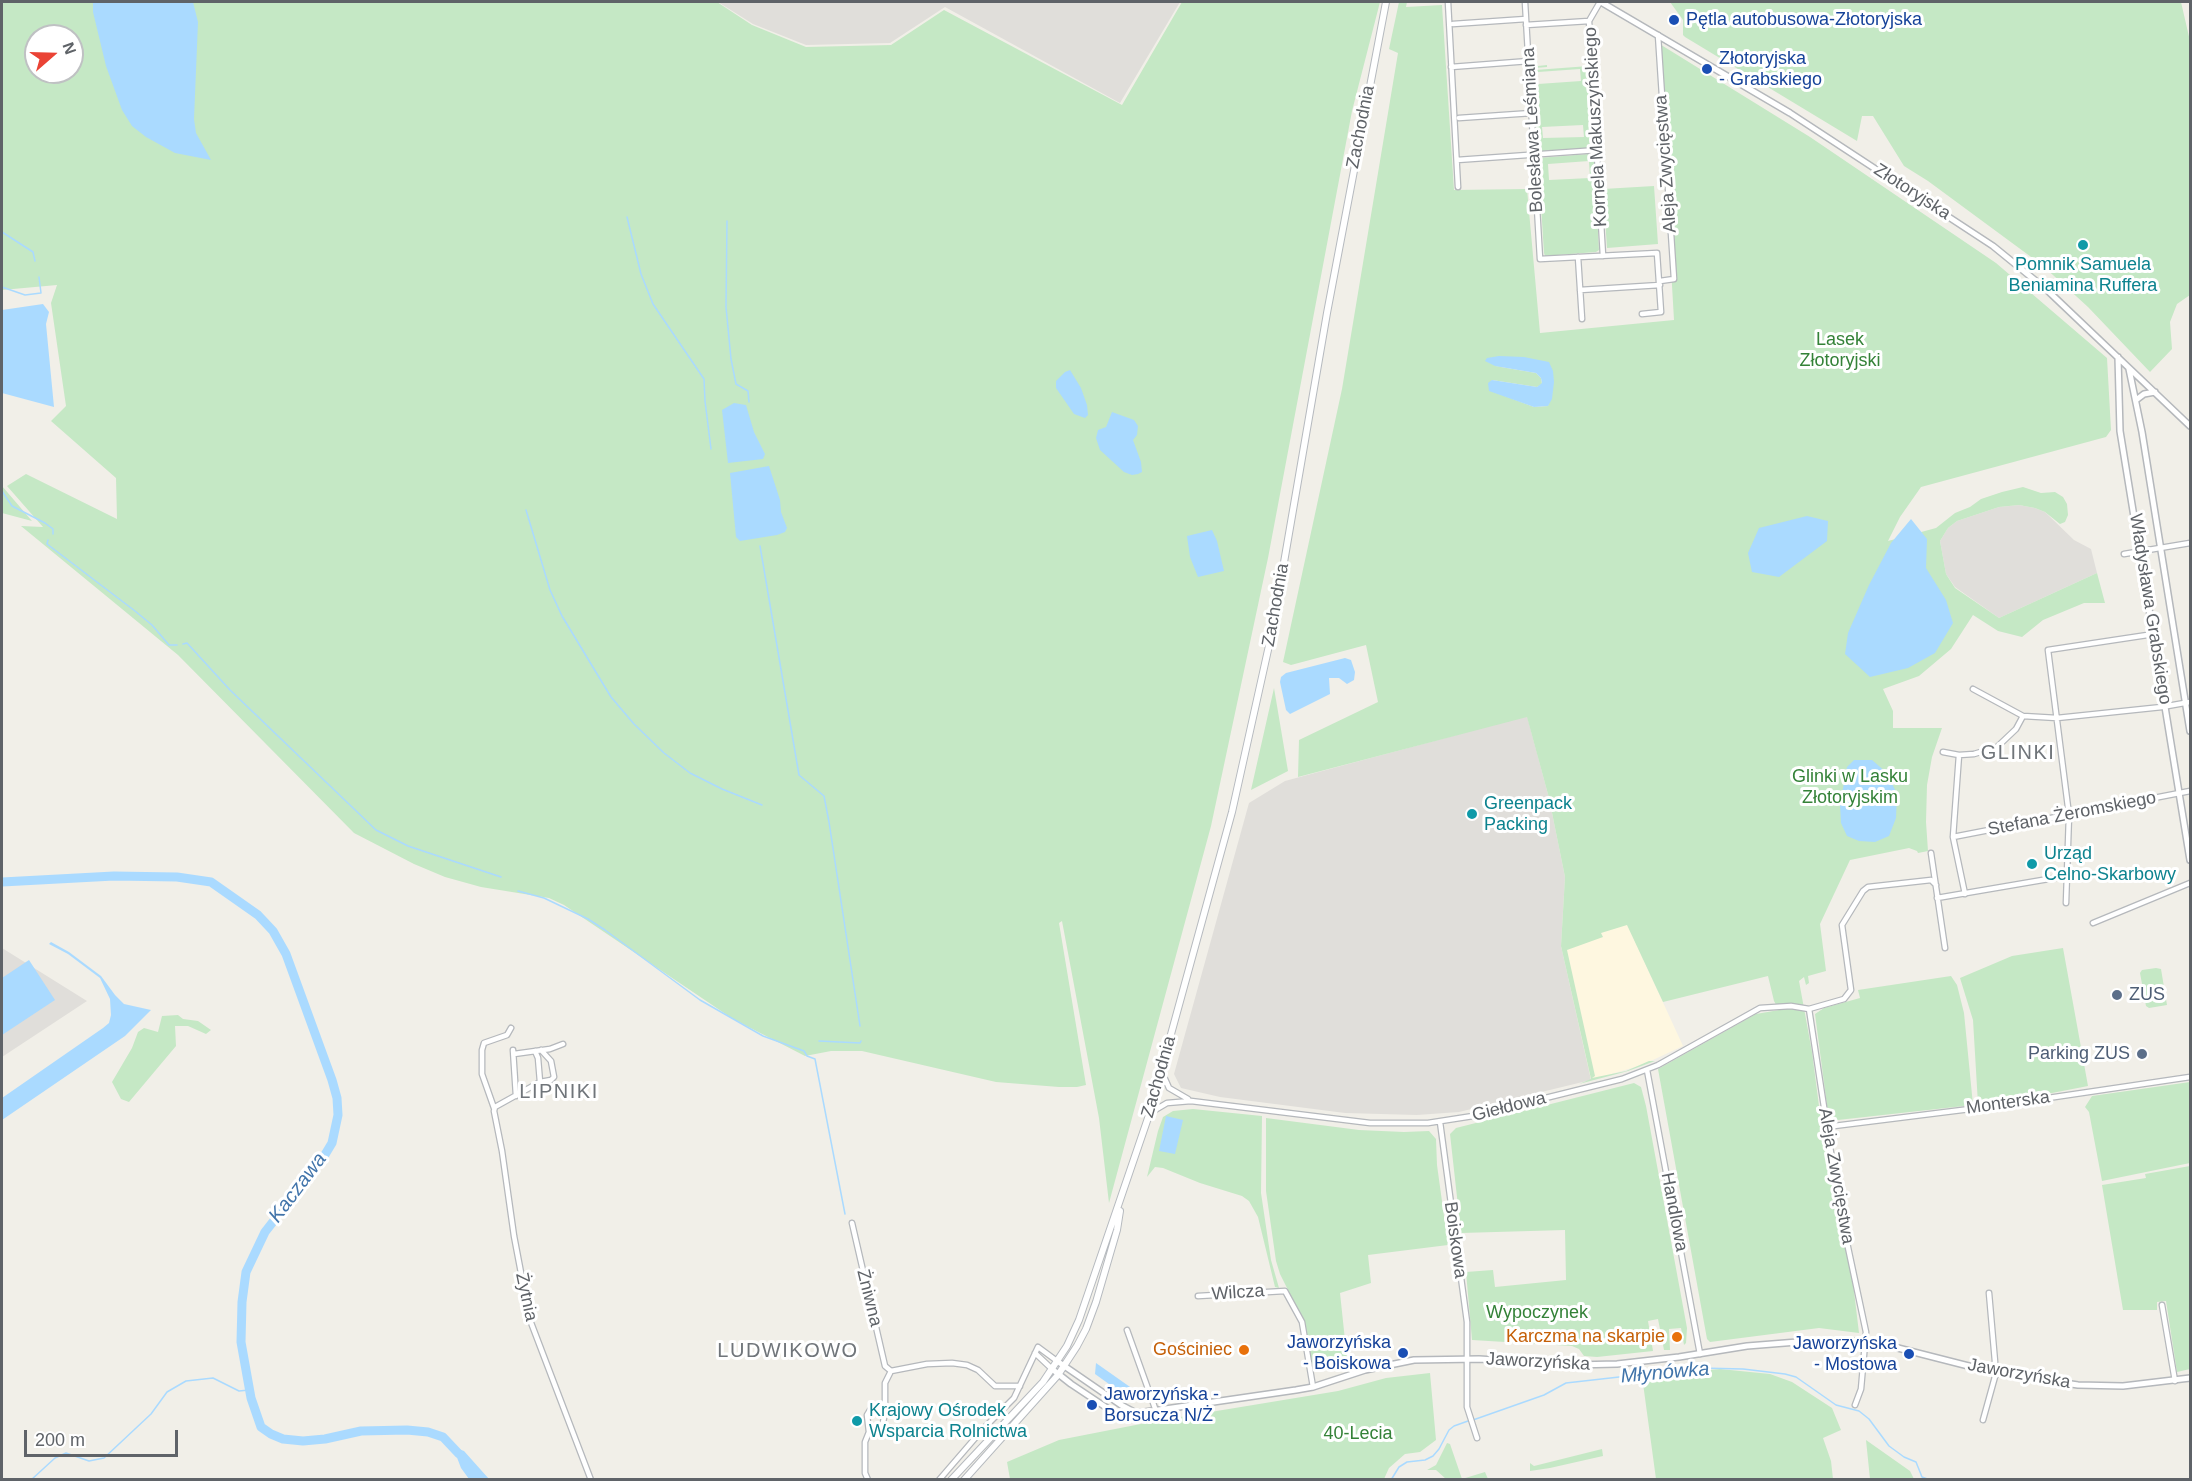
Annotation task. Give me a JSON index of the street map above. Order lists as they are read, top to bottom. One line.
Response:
{"streets":{"main road":["Zachodnia"],"street":["Kornela Makuszyńskiego","Bolesława Leśmiana","Aleja Zwycięstwa","Złotoryjska","Władysława Grabskiego","Stefana Żeromskiego","Monterska","Giełdowa","Handlowa","Boiskowa","Wilcza","Żytnia","Żniwna","Jaworzyńska"]},"crossings":[["Zachodnia","Giełdowa"],["Kornela Makuszyńskiego","Złotoryjska"],["Aleja Zwycięstwa","Złotoryjska"],["Aleja Zwycięstwa","Monterska"],["Aleja Zwycięstwa","Giełdowa"],["Aleja Zwycięstwa","Jaworzyńska"],["Złotoryjska","Władysława Grabskiego"],["Władysława Grabskiego","Stefana Żeromskiego"],["Giełdowa","Handlowa"],["Giełdowa","Boiskowa"],["Handlowa","Jaworzyńska"],["Boiskowa","Jaworzyńska"],["Wilcza","Jaworzyńska"]],"districts":["GLINKI","LIPNIKI","LUDWIKOWO"],"water":["Kaczawa","Młynówka"],"parks":["Lasek Złotoryjski","Glinki w Lasku Złotoryjskim","Wypoczynek","40-Lecia"],"places":["Pętla autobusowa-Złotoryjska","Złotoryjska - Grabskiego","Pomnik Samuela Beniamina Ruffera","Greenpack Packing","Urząd Celno-Skarbowy","ZUS","Parking ZUS","Karczma na skarpie","Gościniec","Jaworzyńska - Boiskowa","Jaworzyńska - Mostowa","Jaworzyńska - Borsucza N/Ż","Krajowy Ośrodek Wsparcia Rolnictwa"],"scale_bar":"200 m","north":"right"}
